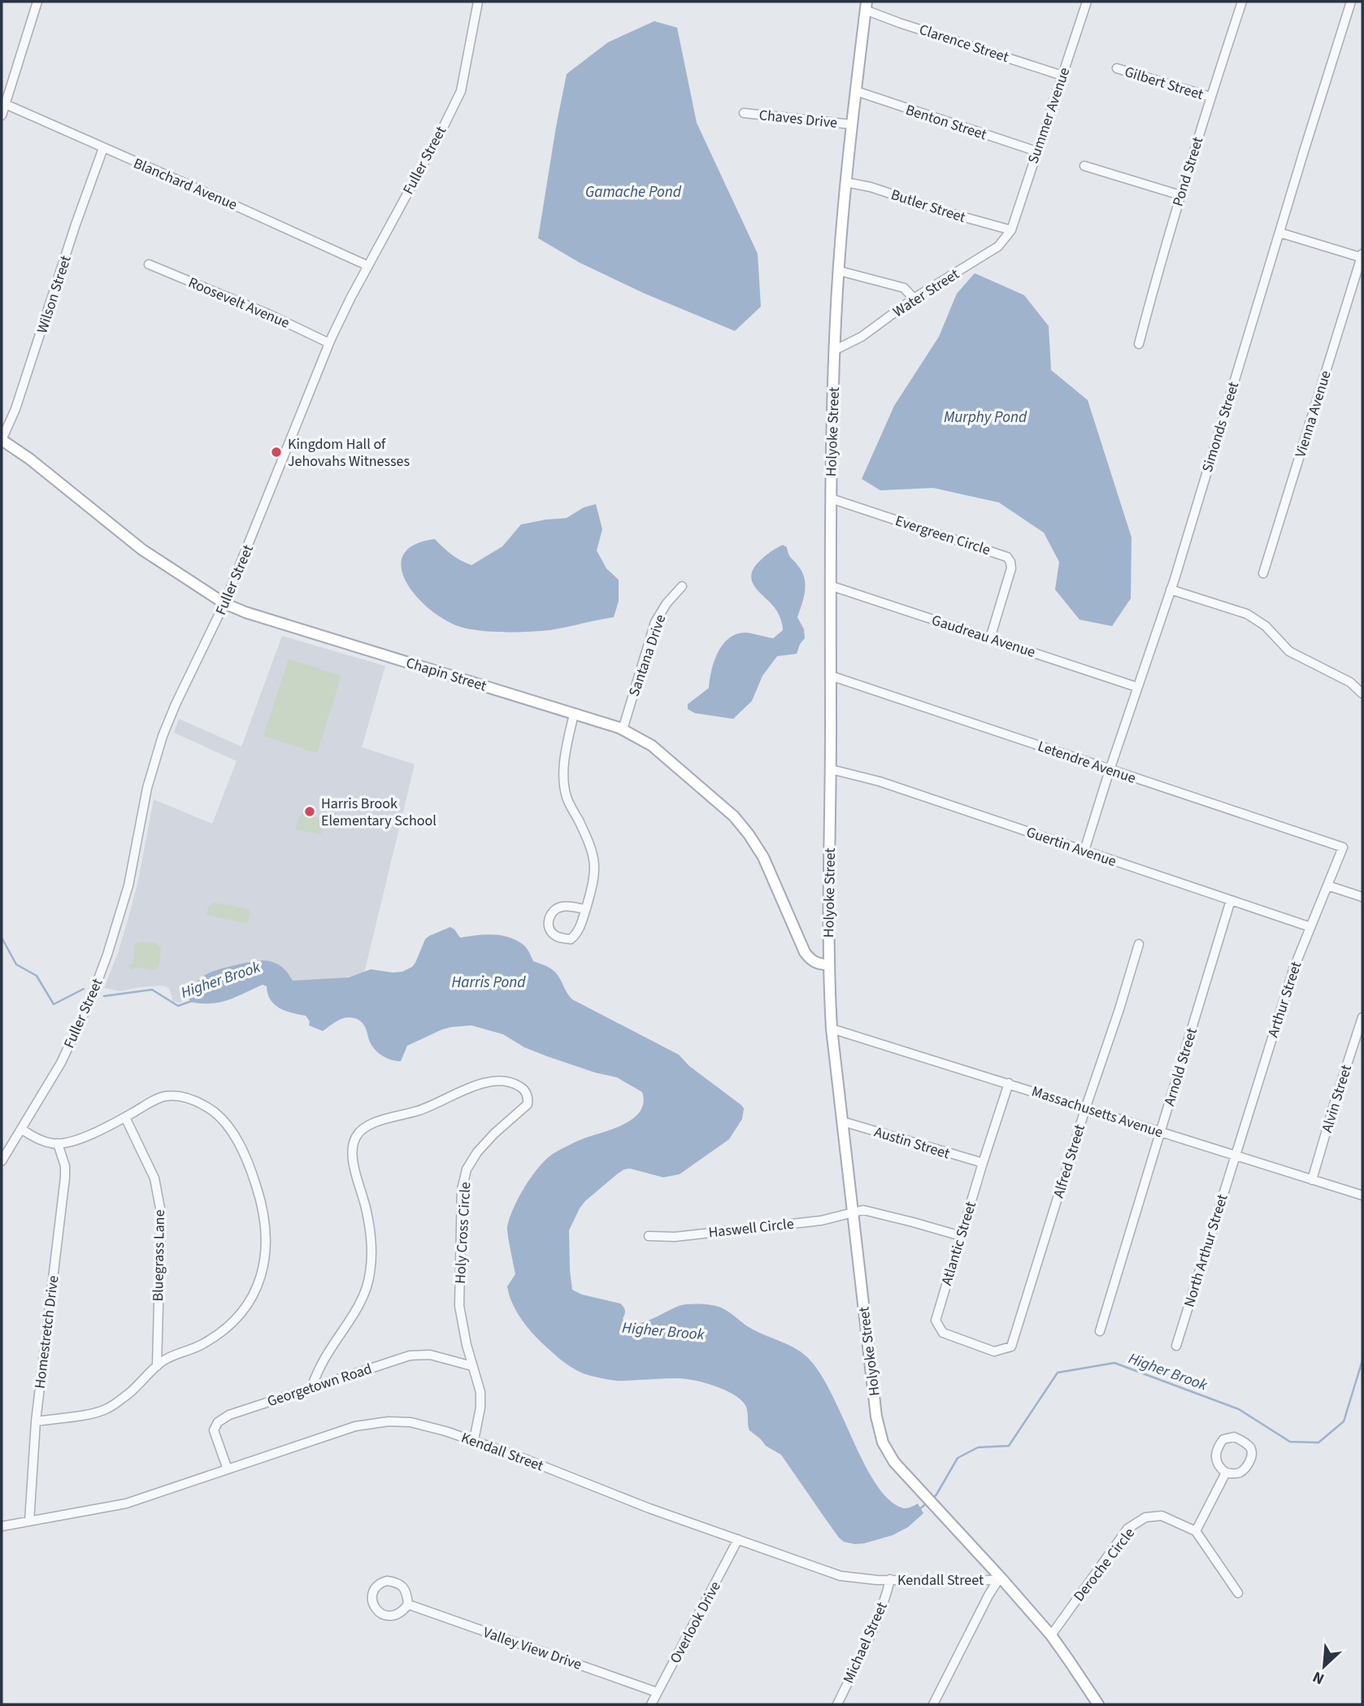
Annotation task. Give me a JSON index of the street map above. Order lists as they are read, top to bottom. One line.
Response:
{"streets":{"main road":["Holyoke Street","Chapin Street"],"street":["Clarence Street","Gilbert Street","Summer Avenue","Chaves Drive","Benton Street","Fuller Street","Pond Street","Blanchard Avenue","Butler Street","Water Street","Wilson Street","Roosevelt Avenue","Vienna Avenue","Simonds Street","Evergreen Circle","Gaudreau Avenue","Santana Drive","Letendre Avenue","Guertin Avenue","Arthur Street","Arnold Street","Alvin Street","Massachusetts Avenue","Austin Street","Alfred Street","Haswell Circle","Holy Cross Circle","Atlantic Street","North Arthur Street","Bluegrass Lane","Homestretch Drive","Georgetown Road","Kendall Street","Deroche Circle","Overlook Drive","Michael Street","Valley View Drive"]},"crossings":[["Clarence Street","Summer Avenue"],["Clarence Street","Holyoke Street"],["Gilbert Street","Pond Street"],["Summer Avenue","Benton Street"],["Summer Avenue","Butler Street"],["Summer Avenue","Water Street"],["Chaves Drive","Holyoke Street"],["Benton Street","Holyoke Street"],["Fuller Street","Blanchard Avenue"],["Fuller Street","Roosevelt Avenue"],["Fuller Street","Chapin Street"],["Blanchard Avenue","Wilson Street"],["Butler Street","Water Street"],["Butler Street","Holyoke Street"],["Water Street","Holyoke Street"],["Wilson Street","Chapin Street"],["Simonds Street","Gaudreau Avenue"],["Simonds Street","Letendre Avenue"],["Simonds Street","Guertin Avenue"],["Holyoke Street","Evergreen Circle"],["Holyoke Street","Gaudreau Avenue"],["Holyoke Street","Chapin Street"],["Holyoke Street","Letendre Avenue"],["Holyoke Street","Guertin Avenue"],["Holyoke Street","Massachusetts Avenue"],["Holyoke Street","Austin Street"],["Holyoke Street","Haswell Circle"],["Holyoke Street","Kendall Street"],["Holyoke Street","Deroche Circle"],["Evergreen Circle","Gaudreau Avenue"],["Santana Drive","Chapin Street"],["Letendre Avenue","Arthur Street"],["Guertin Avenue","Arthur Street"],["Guertin Avenue","Arnold Street"],["Arthur Street","Massachusetts Avenue"],["Arthur Street","North Arthur Street"],["Arnold Street","Massachusetts Avenue"],["Alvin Street","Massachusetts Avenue"],["Massachusetts Avenue","Alfred Street"],["Massachusetts Avenue","Atlantic Street"],["Massachusetts Avenue","North Arthur Street"],["Austin Street","Atlantic Street"],["Alfred Street","Atlantic Street"],["Haswell Circle","Atlantic Street"],["Holy Cross Circle","Georgetown Road"],["Holy Cross Circle","Kendall Street"],["Homestretch Drive","Kendall Street"],["Georgetown Road","Kendall Street"],["Kendall Street","Overlook Drive"],["Kendall Street","Michael Street"],["Overlook Drive","Valley View Drive"]],"water":["Gamache Pond","Murphy Pond","Higher Brook","Harris Pond"],"places":["Kingdom Hall of Jehovahs Witnesses","Harris Brook Elementary School"],"north":"bottom left"}
